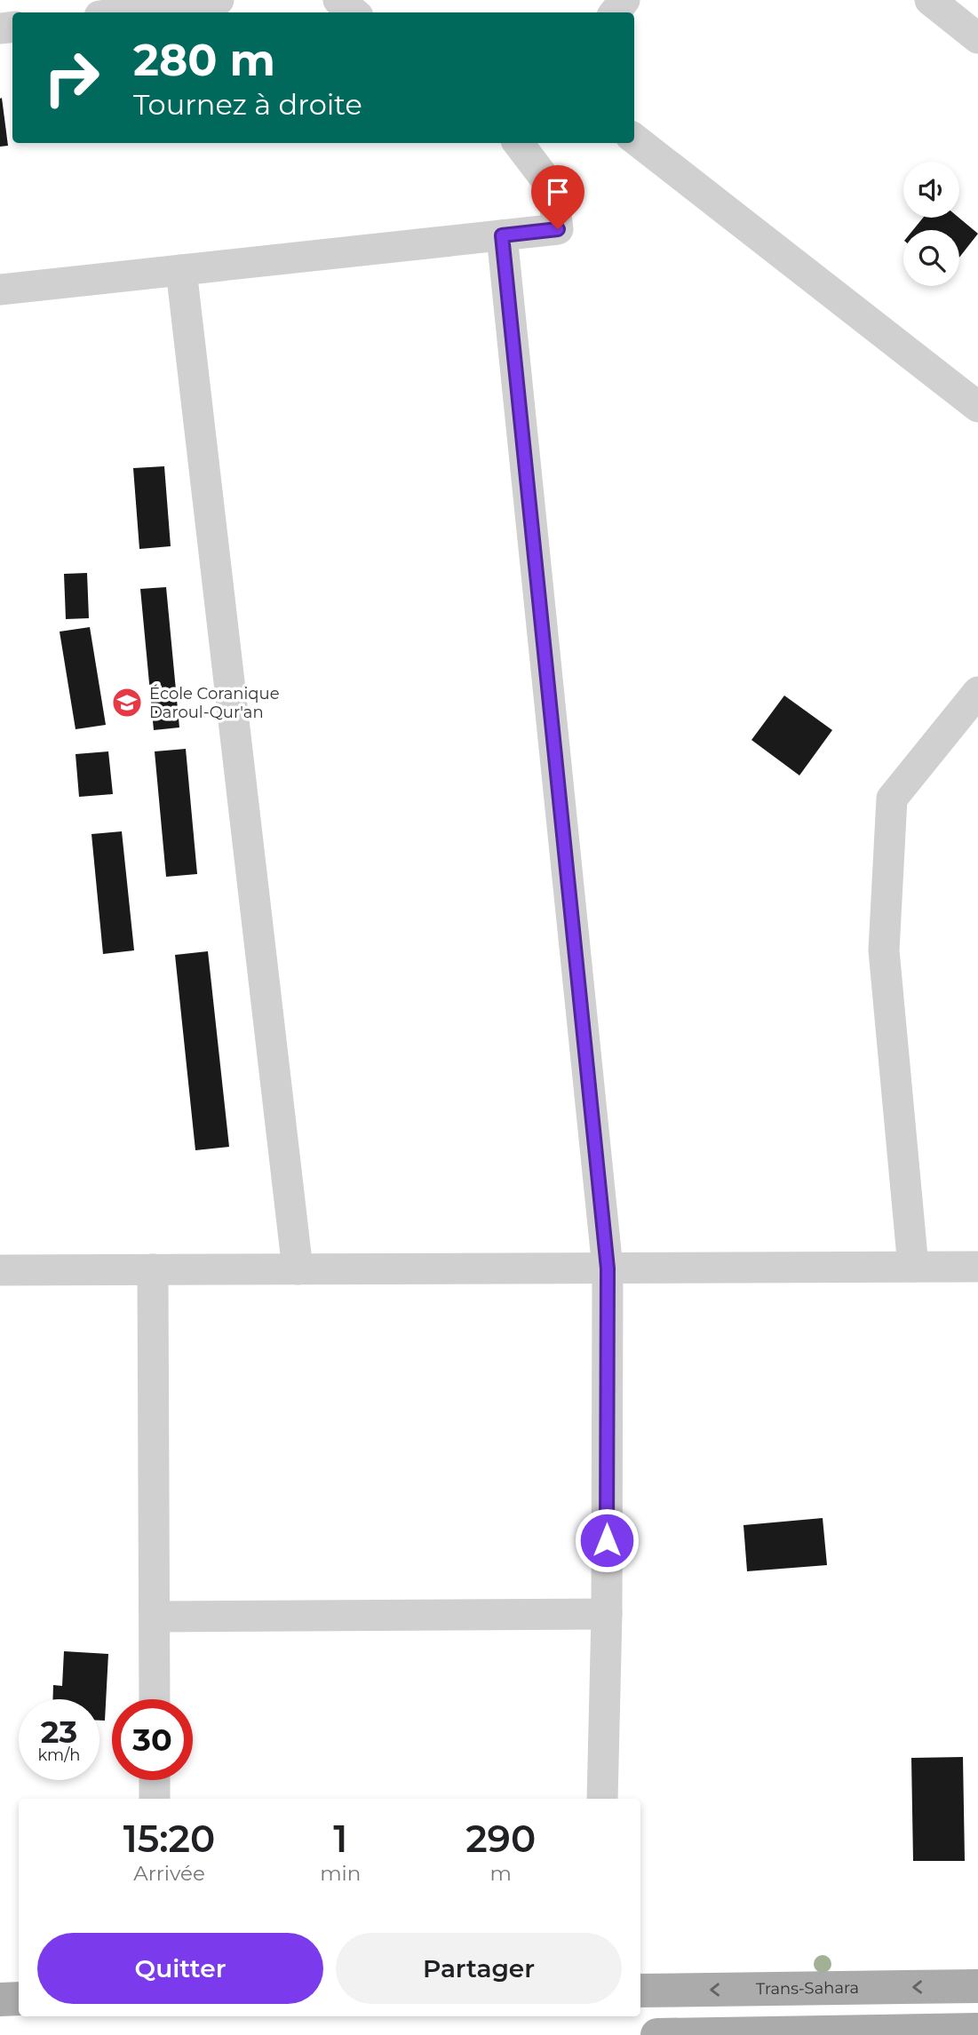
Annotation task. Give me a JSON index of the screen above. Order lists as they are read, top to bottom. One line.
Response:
{"streets":{"main road":["Trans-Sahara"]},"places":{"school or university":["École Coranique Daroul-Qur'an"]},"page":{"turn":["280 m","Tournez à droite"],"speed":"23 km/h","limit":"30","eta":["15:20","Arrivée","1","min","290","m"],"buttons":["Quitter","Partager"]}}
